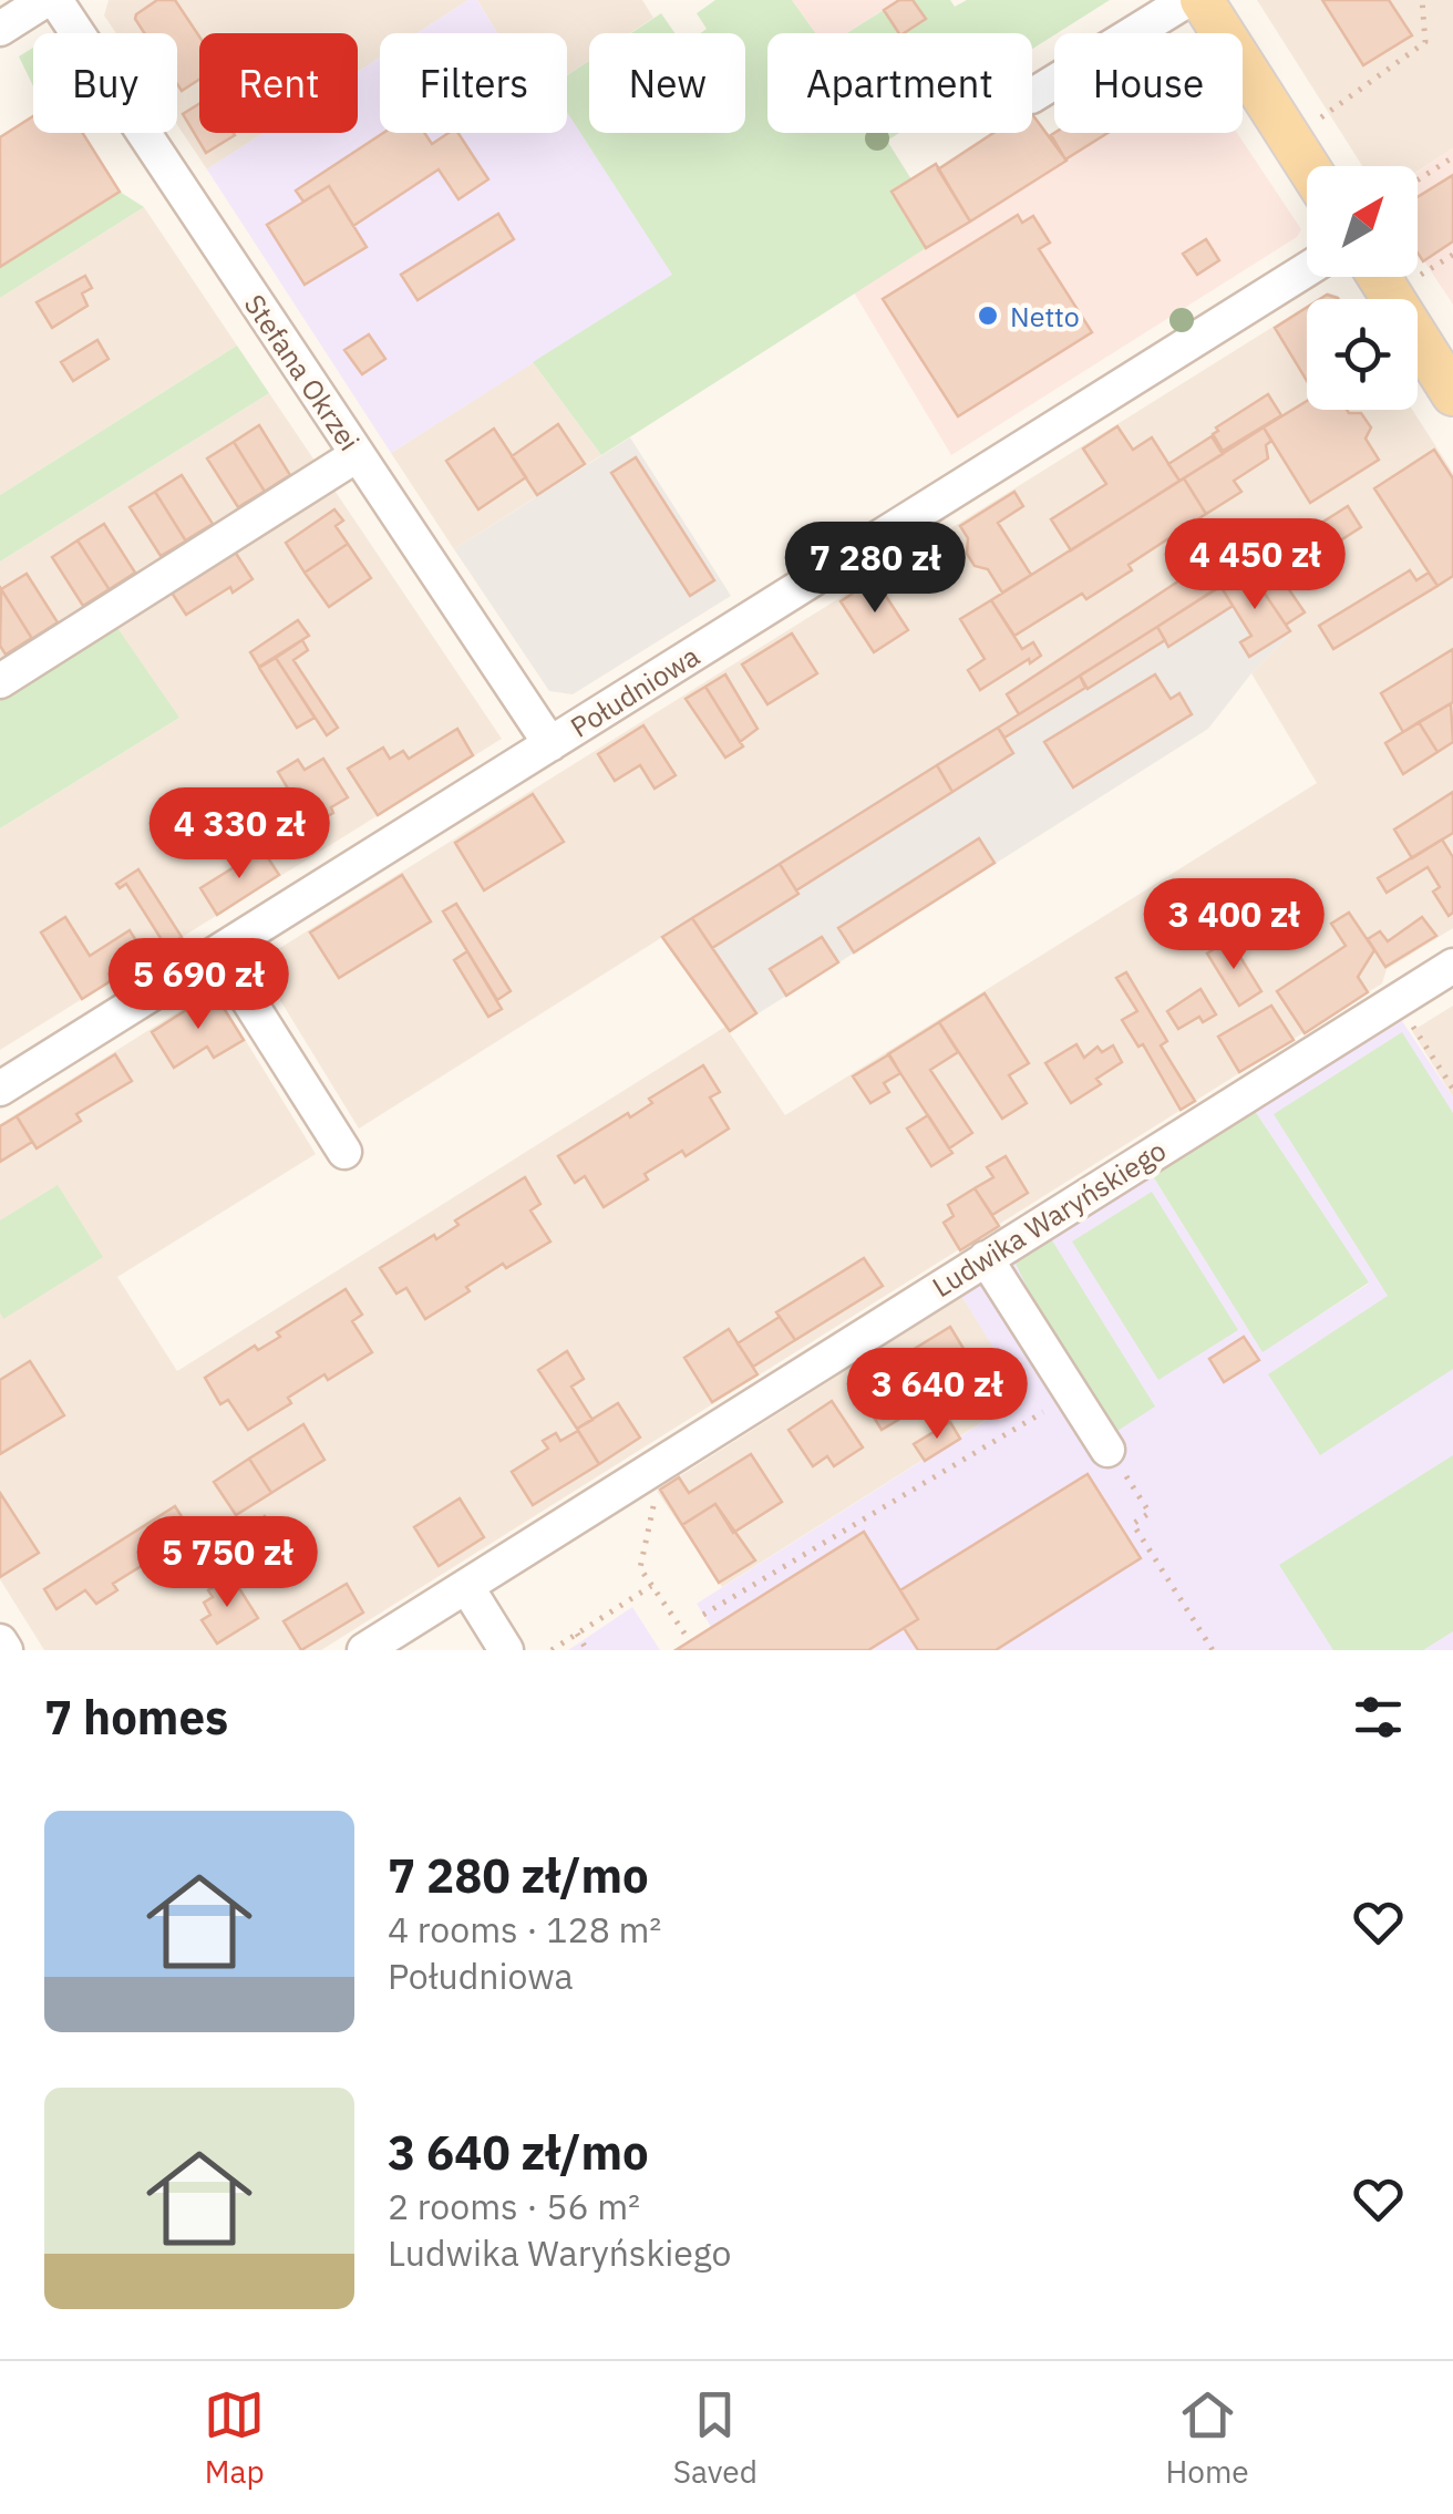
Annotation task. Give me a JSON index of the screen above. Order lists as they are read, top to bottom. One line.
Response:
{"streets":{"street":["Stefana Okrzei","Południowa","Ludwika Waryńskiego"]},"crossings":[["Stefana Okrzei","Południowa"]],"places":["Netto"],"north":"top right","page":{"chip":["Buy","Rent","Filters","New","Apartment","House"],"price":["4 450 zł","7 280 zł","4 330 zł","3 400 zł","5 690 zł","3 640 zł","5 750 zł"],"heading":"7 homes","list":[{"name":"7 280 zł/mo","note":"4 rooms · 128 m² · Południowa"},{"name":"3 640 zł/mo","note":"2 rooms · 56 m² · Ludwika Waryńskiego"}],"tabs":["Map","Saved","Home"]}}
